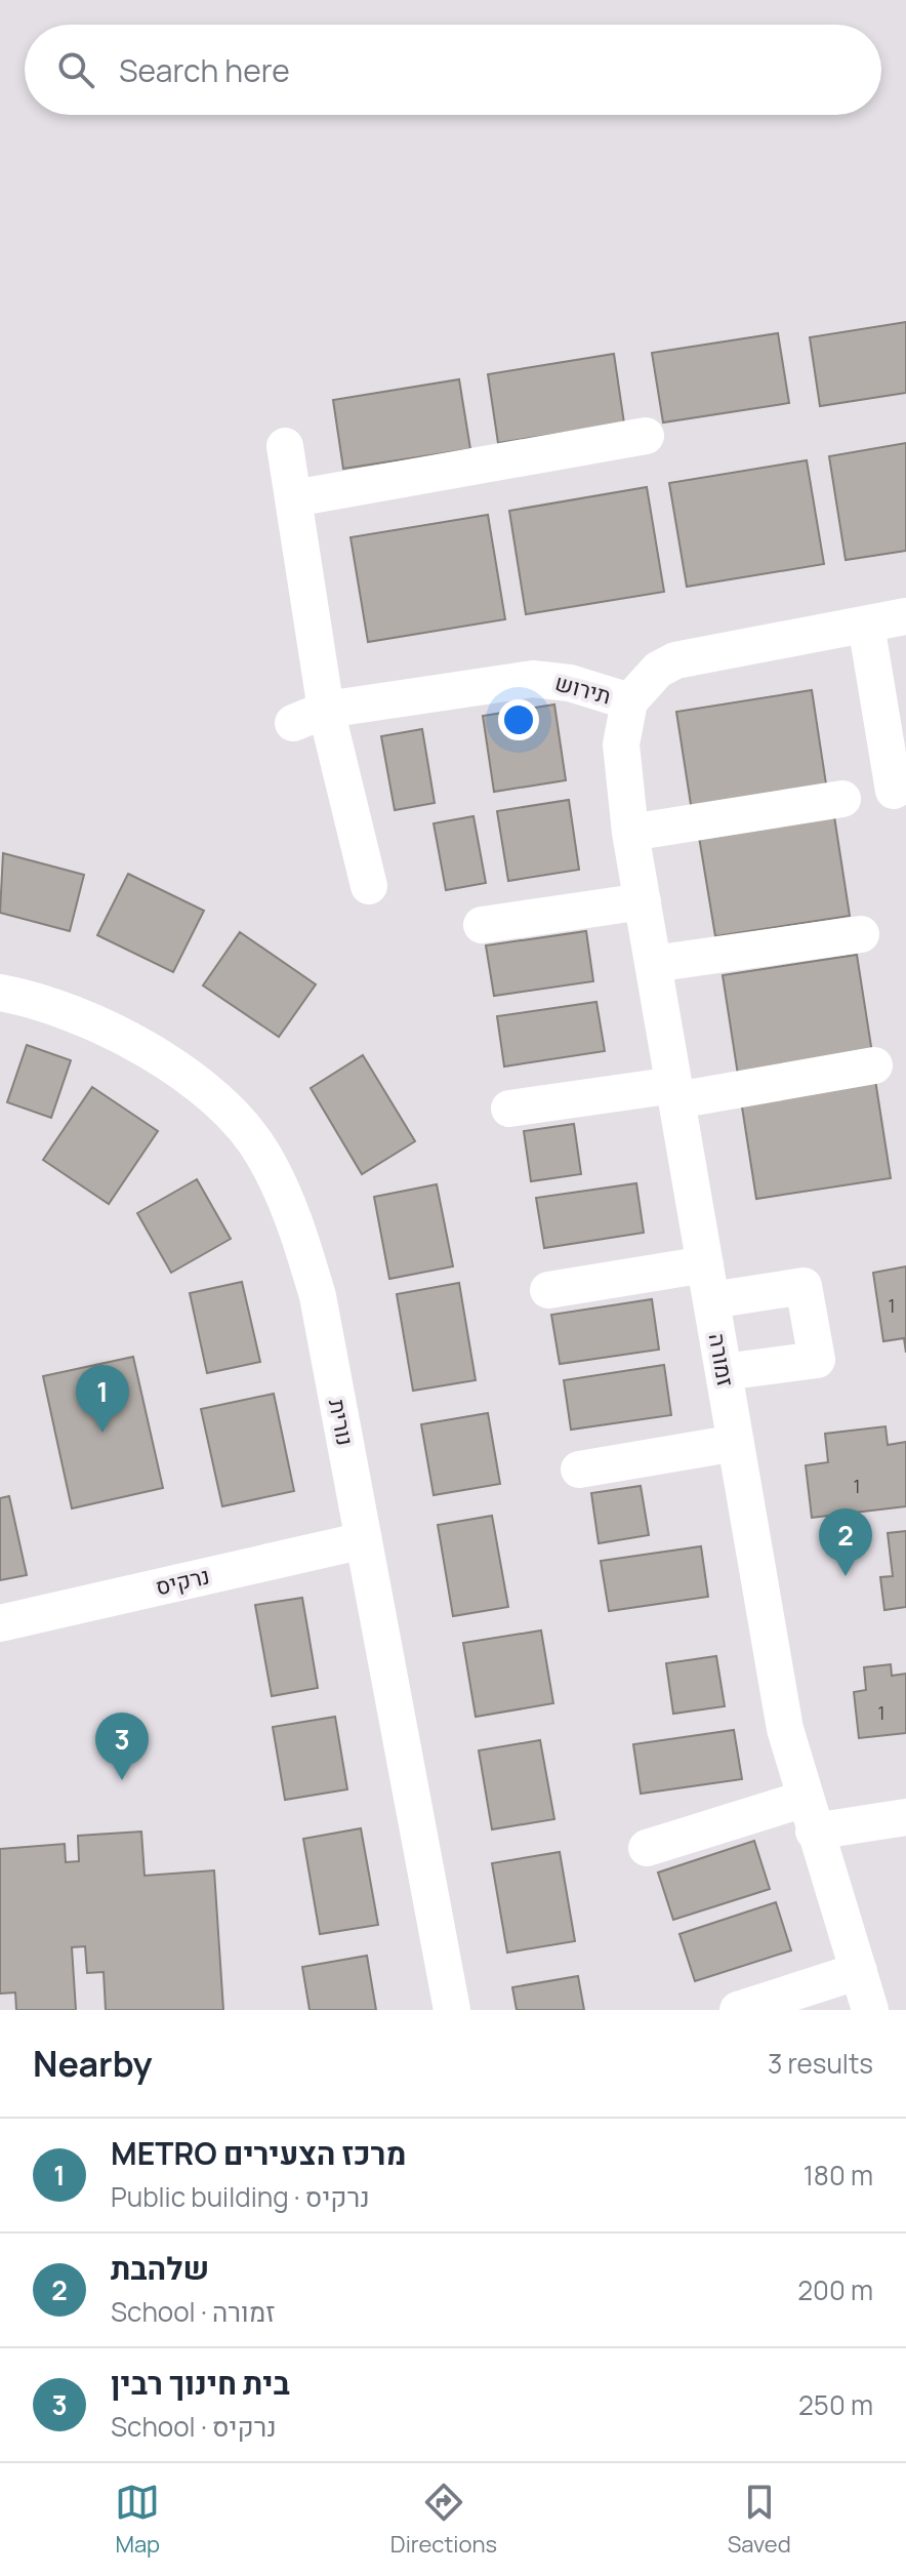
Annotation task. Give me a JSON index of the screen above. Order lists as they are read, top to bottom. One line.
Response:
{"streets":{"street":["תירוש","זמורה","נורית","נרקיס"]},"crossings":[["תירוש","זמורה"],["נורית","נרקיס"]],"house_numbers":["1","1","1"],"page":{"search":"Search here","pins":["1","2","3"],"heading":["Nearby","3 results"],"list":[{"mark":"1","name":"METRO מרכז הצעירים","note":"Public building · נרקיס","value":"180 m"},{"mark":"2","name":"שלהבת","note":"School · זמורה","value":"200 m"},{"mark":"3","name":"בית חינוך רבין","note":"School · נרקיס","value":"250 m"}],"nav":["Map","Directions","Saved"]}}
